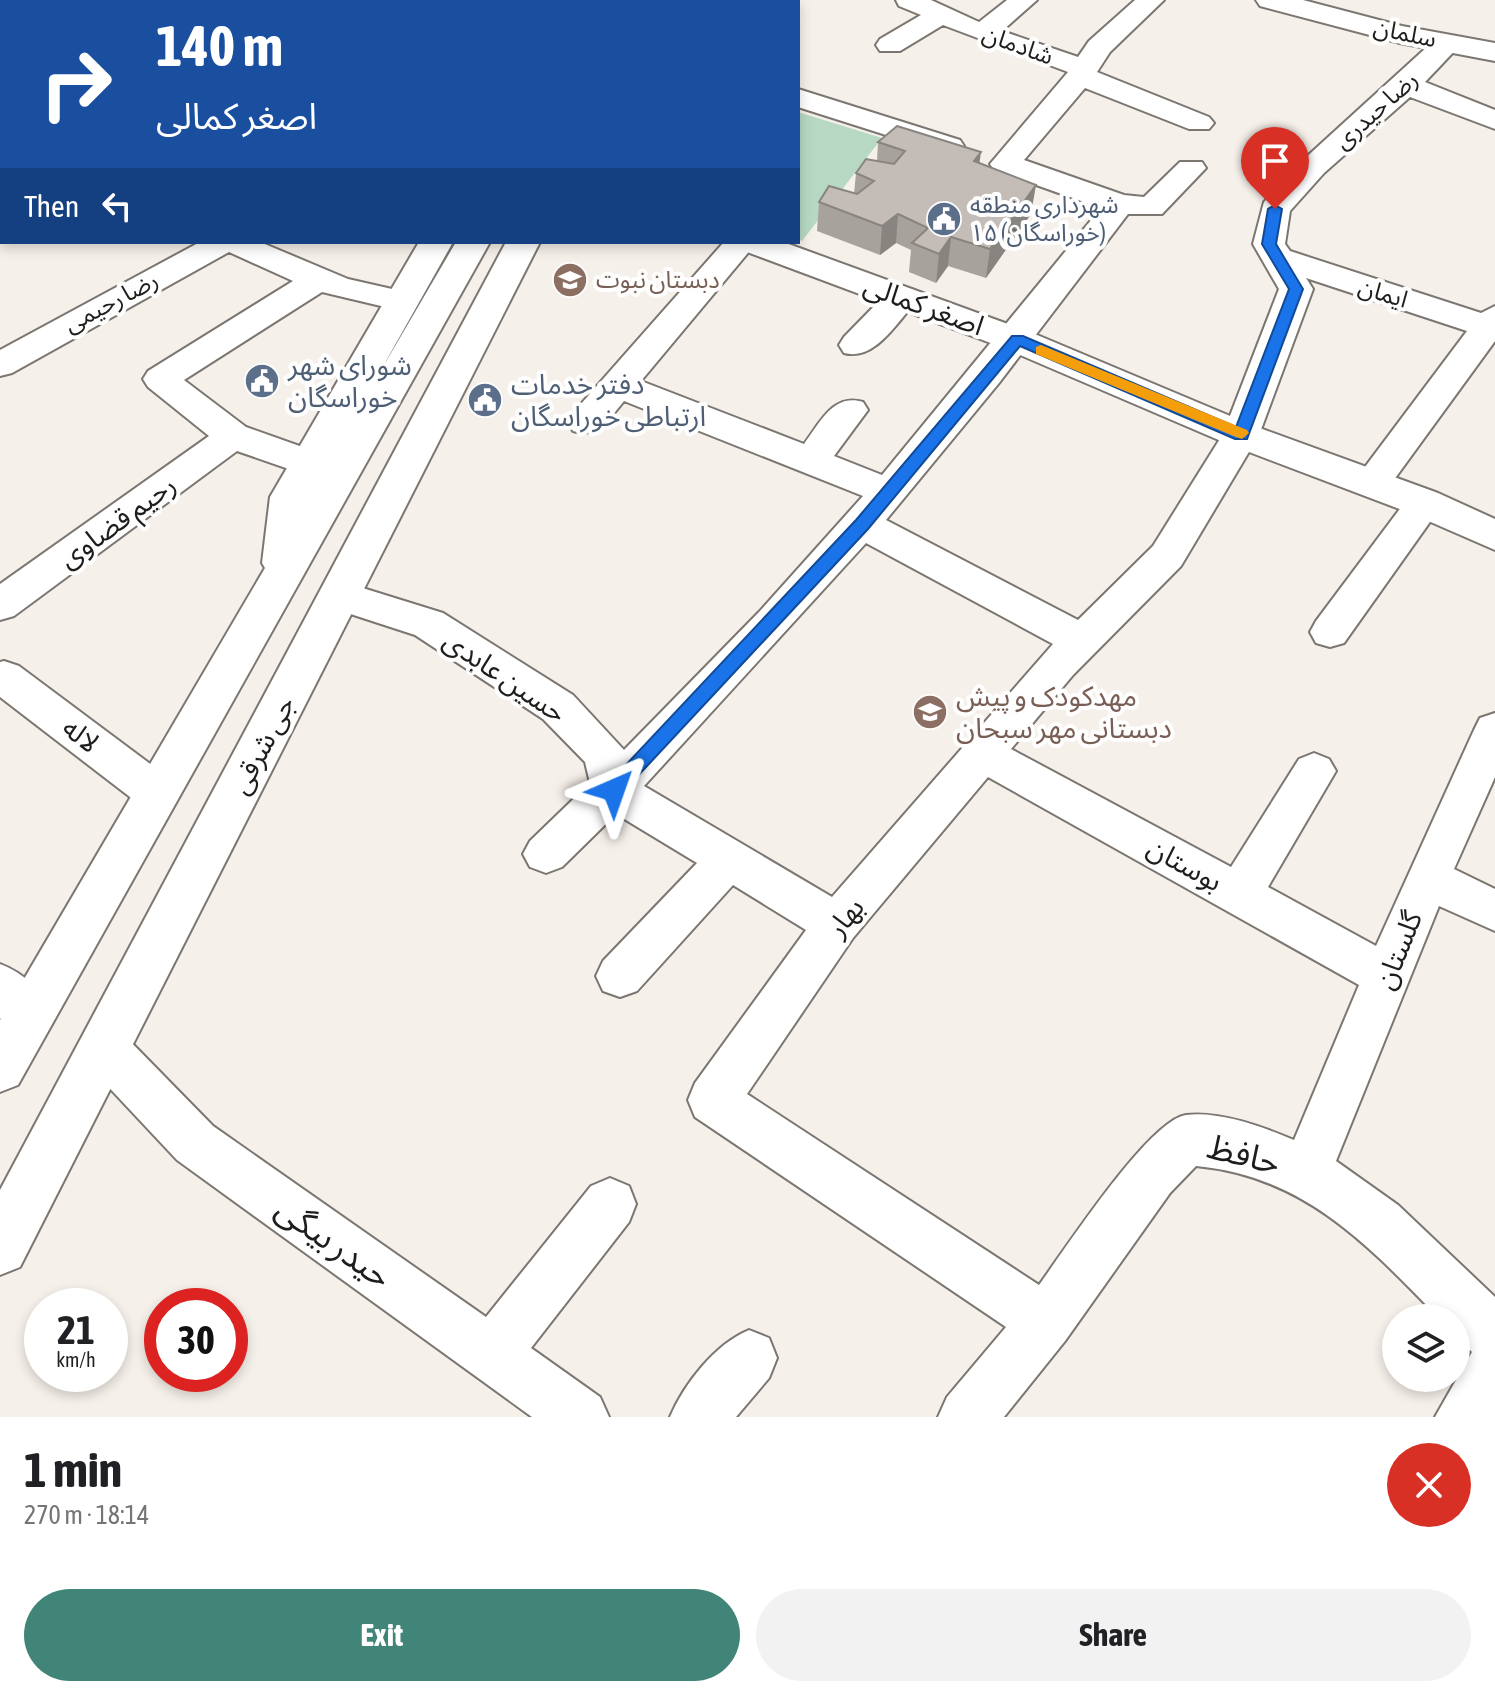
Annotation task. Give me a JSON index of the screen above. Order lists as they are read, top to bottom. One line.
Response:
{"streets":{"main road":["سلمان","اصغر کمالی","جی شرقی"],"street":["شادمان","رضا حیدری","ایمان","رضا رحیمی","رحیم قضاوی","حسین عابدی","لاله","بوستان","بهار","گلستان","حافظ","حیدر بیگی"]},"crossings":[["سلمان","رضا حیدری"],["رضا حیدری","ایمان"],["رضا حیدری","اصغر کمالی"],["رضا حیدری","بهار"],["اصغر کمالی","بهار"],["حسین عابدی","جی شرقی"],["جی شرقی","حیدر بیگی"],["بوستان","بهار"],["بوستان","گلستان"],["بهار","حافظ"],["گلستان","حافظ"]],"places":{"public building":["شهرداری منطقه ۱۵ (خوراسگان)","شورای شهر خوراسگان","دفتر خدمات ارتباطی خوراسگان"],"school or university":["دبستان نبوت","مهدکودک و پیش دبستانی مهر سبحان"]},"page":{"turn":["140 m","اصغر کمالی"],"then":"Then","speed":"21 km/h","limit":"30","heading":["1 min","270 m · 18:14"],"buttons":["Exit","Share"]}}
